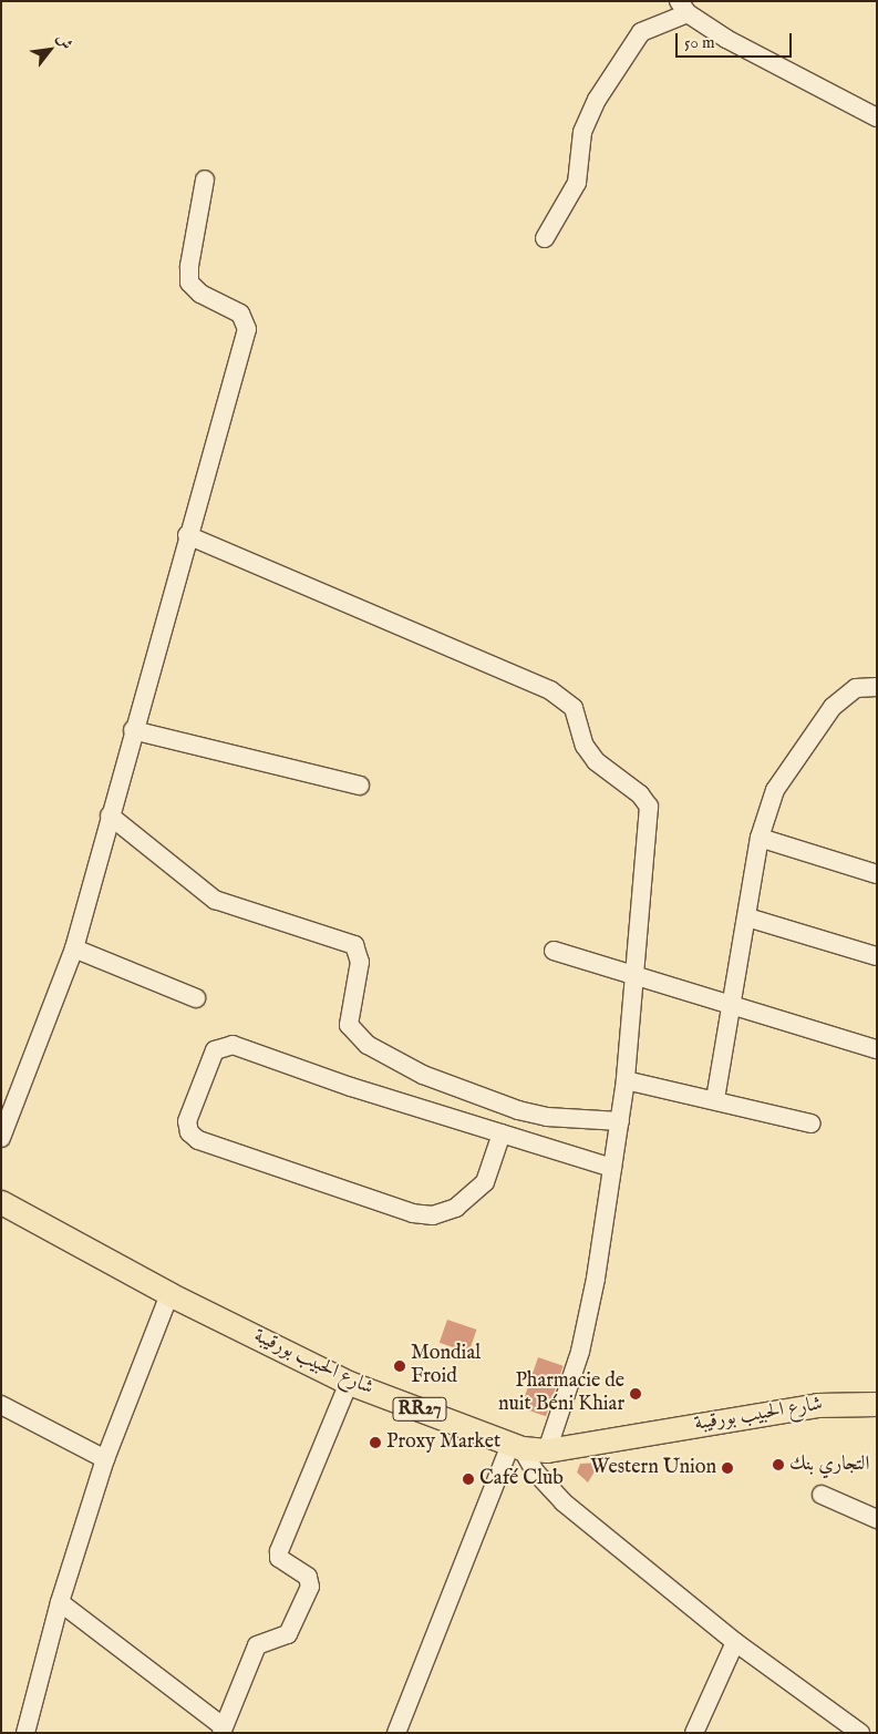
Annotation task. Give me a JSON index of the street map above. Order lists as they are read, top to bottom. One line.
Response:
{"streets":{"main road":["شارع الحبيب بورقيبة","RR27"]},"places":["Mondial Froid","Pharmacie de nuit Béni Khiar","Proxy Market","التجاري بنك","Western Union","Café Club"],"scale_bar":"50 m","north":"top right"}
